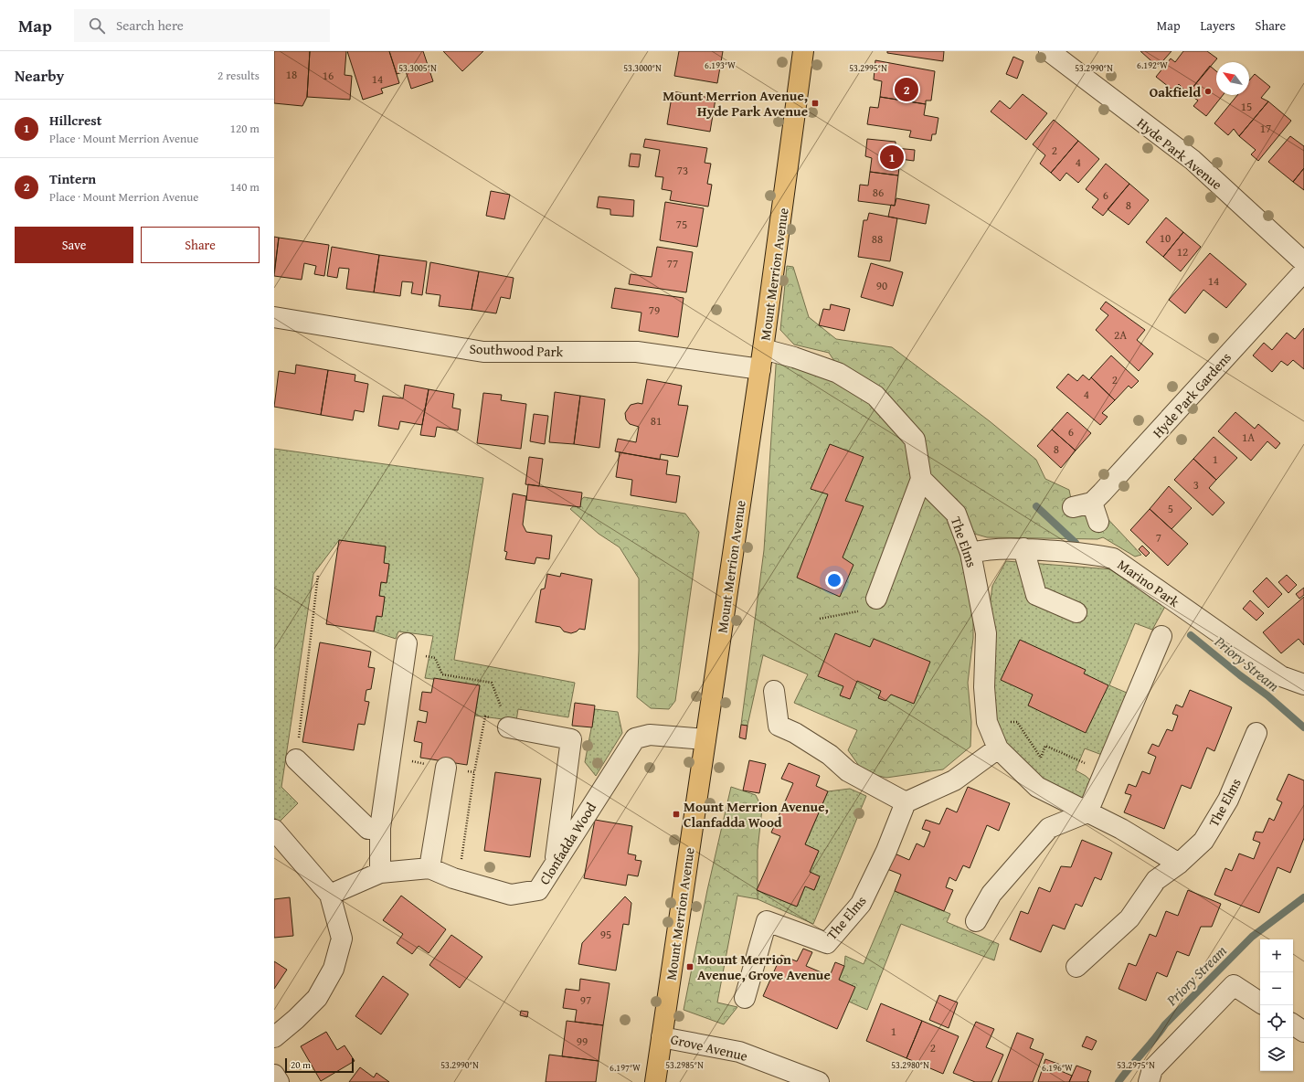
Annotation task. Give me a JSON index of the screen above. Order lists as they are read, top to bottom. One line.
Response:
{"streets":{"highway":["Mount Merrion Avenue"],"street":["Hyde Park Avenue","Southwood Park","Hyde Park Gardens","The Elms","Marino Park","Clonfadda Wood","Grove Avenue"]},"crossings":[["Mount Merrion Avenue","Southwood Park"],["Mount Merrion Avenue","Clonfadda Wood"],["Mount Merrion Avenue","Grove Avenue"],["The Elms","Marino Park"]],"water":["Priory Stream"],"places":{"other":["Oakfield"],"transit":["Mount Merrion Avenue, Hyde Park Avenue","Mount Merrion Avenue, Clanfadda Wood","Mount Merrion Avenue, Grove Avenue"]},"house_numbers":["18","16","14","15","17","2","4","73","86","6","8","75","10","88","12","77","14","90","79","2A","2","4","81","6","1A","8","1","3","5","7","95","97","1","99","2"],"scale_bar":"20 m","north":"top left","page":{"header":"Map","search":"Search here","nav":["Map","Layers","Share"],"heading":["Nearby","2 results"],"pins":["2","1"],"list":[{"mark":"1","name":"Hillcrest","note":"Place · Mount Merrion Avenue","value":"120 m"},{"mark":"2","name":"Tintern","note":"Place · Mount Merrion Avenue","value":"140 m"}],"buttons":["Save","Share"],"map_buttons":["+","−"],"scale":"20 m"},"coordinates":["6.193°W","6.192°W","53.3005°N","53.3000°N","53.2995°N","53.2990°N","53.2985°N","53.2980°N","53.2975°N","6.197°W","6.196°W"]}
